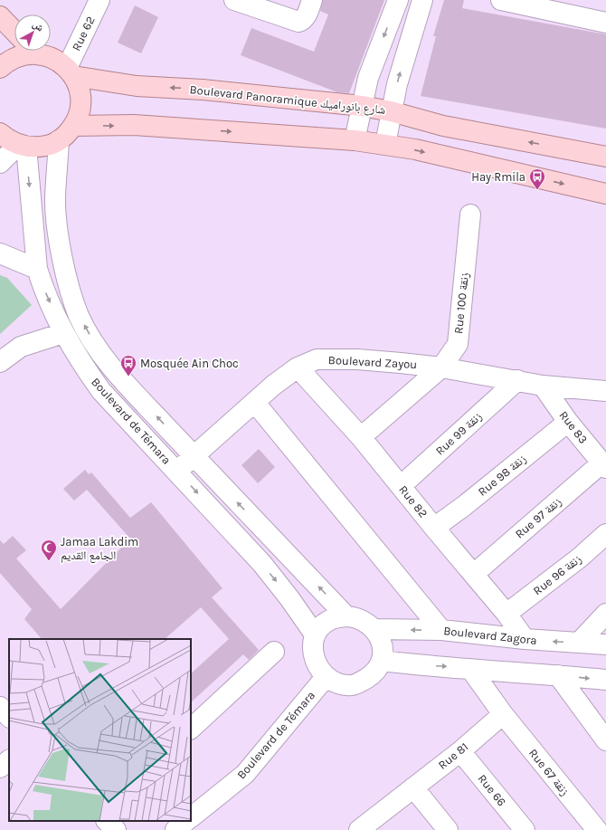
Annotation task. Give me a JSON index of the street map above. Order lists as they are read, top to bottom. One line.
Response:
{"streets":{"main road":["Boulevard Panoramique شارع بانوراميك"],"street":["Rue 62","Rue 100 زنقة","Boulevard Zayou","Boulevard de Témara","Rue 83","Rue 99 زنقة","Rue 98 زنقة","Rue 82","Rue 97 زنقة","Rue 96 زنقة","Boulevard Zagora","Rue 81","Rue 67 زنقة","Rue 66"]},"crossings":[["Rue 62","Boulevard Panoramique شارع بانوراميك"],["Rue 100 زنقة","Boulevard Zayou"],["Rue 100 زنقة","Rue 82"],["Boulevard Zayou","Boulevard de Témara"],["Boulevard Zayou","Rue 83"],["Boulevard Zayou","Rue 99 زنقة"],["Boulevard Zayou","Rue 82"],["Boulevard de Témara","Boulevard Zagora"],["Rue 83","Rue 98 زنقة"],["Rue 83","Rue 97 زنقة"],["Rue 99 زنقة","Rue 82"],["Rue 98 زنقة","Rue 82"],["Rue 82","Rue 97 زنقة"],["Rue 82","Rue 96 زنقة"],["Rue 82","Boulevard Zagora"],["Rue 81","Rue 67 زنقة"],["Rue 81","Rue 66"]],"places":{"bus stop":["Hay Rmila","Mosquée Ain Choc"],"mosque":["Jamaa Lakdim الجامع القديم"]},"north":"top right"}
